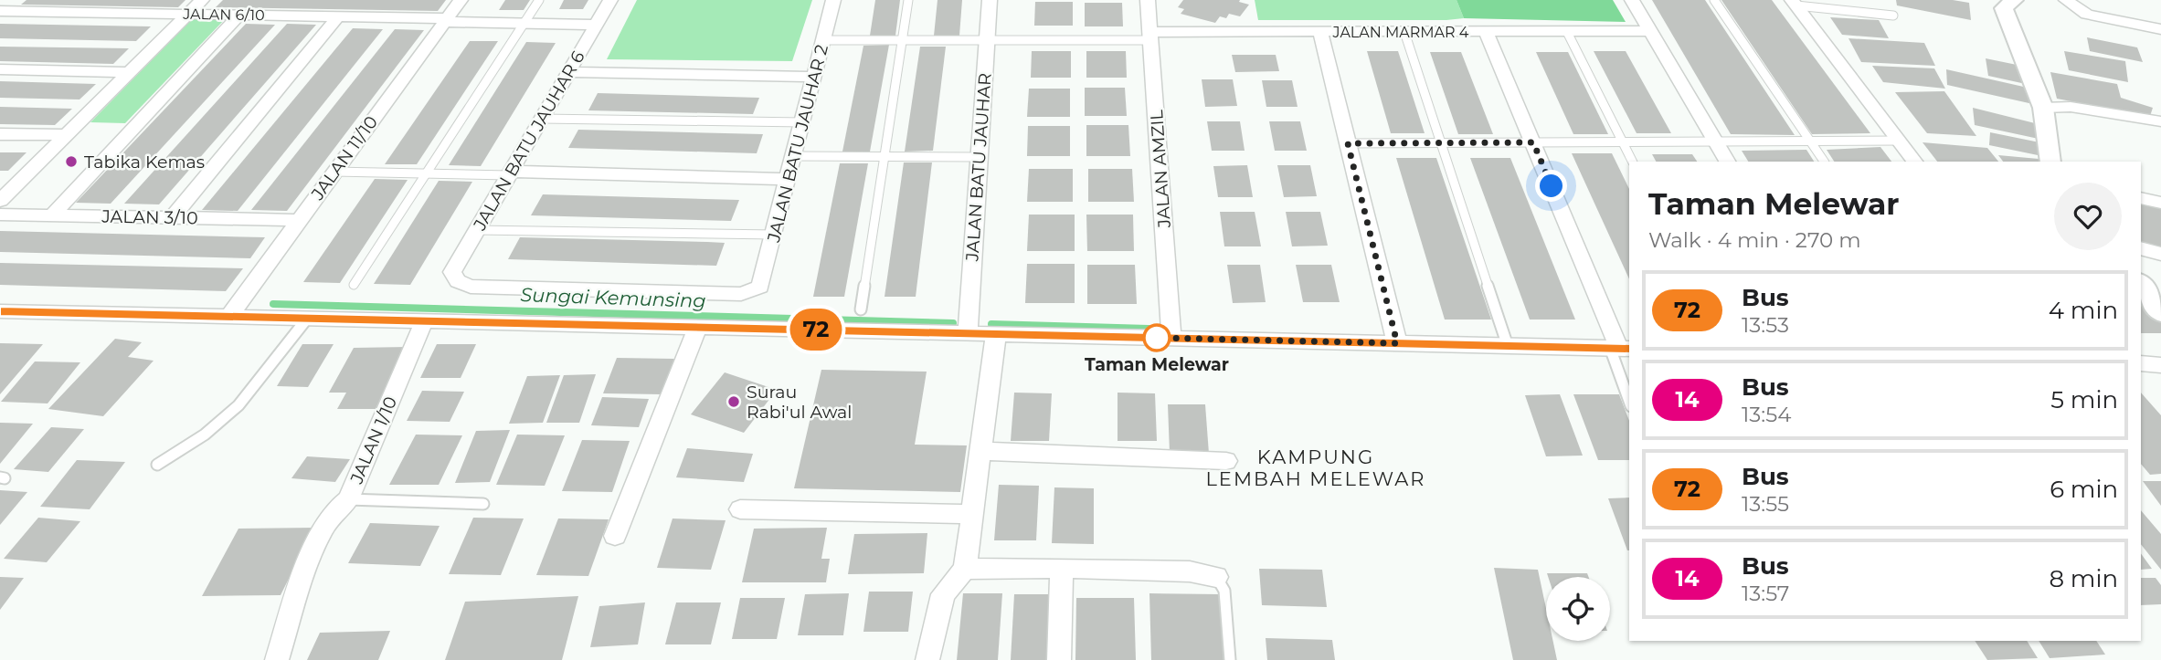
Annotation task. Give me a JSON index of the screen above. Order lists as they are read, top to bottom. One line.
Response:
{"streets":{"street":["JALAN 6/10","JALAN MARMAR 4","JALAN BATU JAUHAR 6","JALAN BATU JAUHAR 2","JALAN 11/10","JALAN BATU JAUHAR","JALAN AMZIL","JALAN 3/10","JALAN 1/10"]},"crossings":[["JALAN 6/10","JALAN BATU JAUHAR 6"],["JALAN 6/10","JALAN 11/10"],["JALAN MARMAR 4","JALAN AMZIL"],["JALAN BATU JAUHAR 6","JALAN BATU JAUHAR 2"],["JALAN 11/10","JALAN 3/10"]],"districts":["KAMPUNG LEMBAH MELEWAR"],"water":["Sungai Kemunsing"],"places":["Tabika Kemas","Taman Melewar","Surau Rabi'ul Awal"],"lines":["bus line 72"],"page":{"on_map":"72","heading":["Taman Melewar","Walk · 4 min · 270 m"],"list":[{"mark":"72","name":"Bus","note":"13:53","value":"4 min"},{"mark":"14","name":"Bus","note":"13:54","value":"5 min"},{"mark":"72","name":"Bus","note":"13:55","value":"6 min"},{"mark":"14","name":"Bus","note":"13:57","value":"8 min"}]}}
